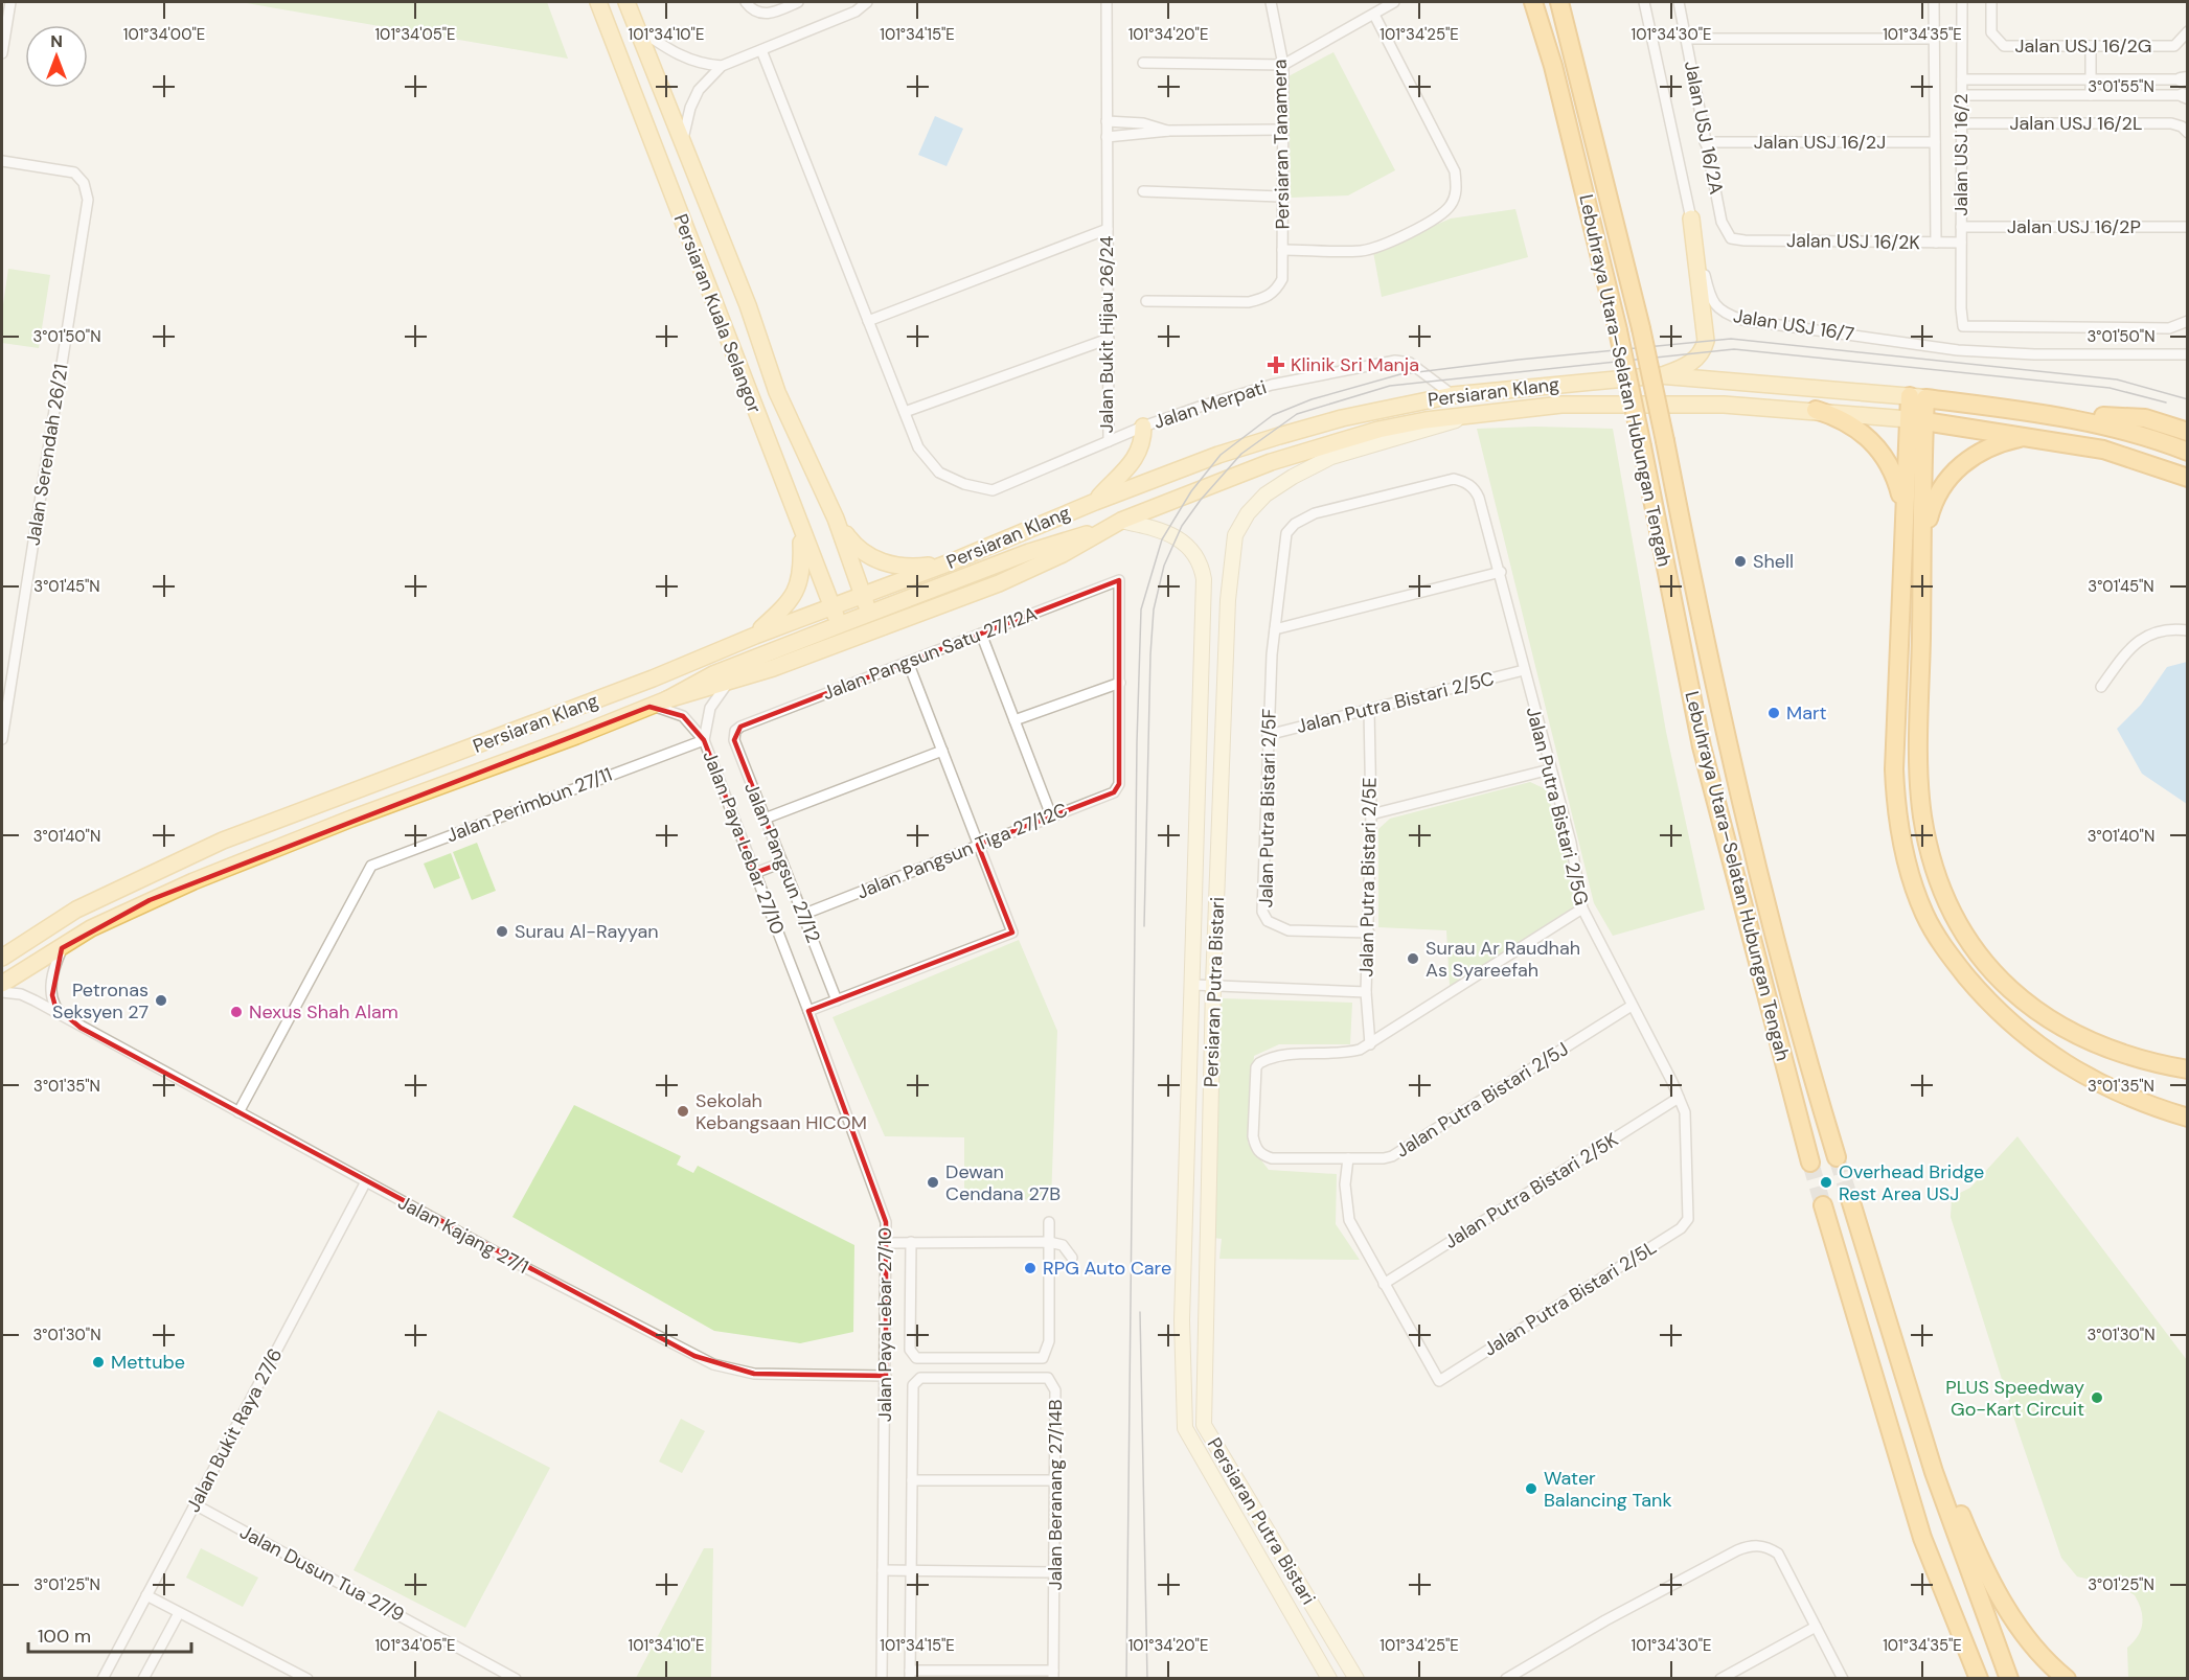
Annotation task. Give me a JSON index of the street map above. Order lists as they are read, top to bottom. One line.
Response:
{"streets":{"highway":["Lebuhraya Utara–Selatan Hubungan Tengah"],"main road":["Persiaran Kuala Selangor","Persiaran Klang","Persiaran Putra Bistari"],"street":["Jalan USJ 16/2G","Jalan USJ 16/2L","Jalan USJ 16/2A","Jalan USJ 16/2J","Persiaran Tanamera","Jalan USJ 16/2","Jalan USJ 16/2P","Jalan USJ 16/2K","Jalan USJ 16/7","Jalan Bukit Hijau 26/24","Jalan Merpati","Jalan Serendah 26/21","Jalan Pangsun Satu 27/12A","Jalan Putra Bistari 2/5C","Jalan Perimbun 27/11","Jalan Putra Bistari 2/5G","Jalan Putra Bistari 2/5F","Jalan Paya Lebar 27/10","Jalan Pangsun Tiga 27/12C","Jalan Pangsun 27/12","Jalan Putra Bistari 2/5E","Jalan Putra Bistari 2/5J","Jalan Putra Bistari 2/5K","Jalan Kajang 27/1","Jalan Putra Bistari 2/5L","Jalan Bukit Raya 27/6","Jalan Beranang 27/14B","Jalan Dusun Tua 27/9"]},"crossings":[["Jalan USJ 16/2L","Jalan USJ 16/2"],["Jalan USJ 16/2A","Jalan USJ 16/2J"],["Jalan USJ 16/2A","Jalan USJ 16/2K"],["Jalan USJ 16/2J","Jalan USJ 16/2"],["Jalan USJ 16/2","Jalan USJ 16/2P"],["Jalan USJ 16/2","Jalan USJ 16/2K"],["Persiaran Kuala Selangor","Persiaran Klang"],["Jalan Bukit Hijau 26/24","Jalan Merpati"],["Persiaran Klang","Jalan Merpati"],["Persiaran Klang","Jalan Paya Lebar 27/10"],["Persiaran Klang","Persiaran Putra Bistari"],["Jalan Pangsun Satu 27/12A","Jalan Pangsun Tiga 27/12C"],["Jalan Pangsun Satu 27/12A","Jalan Pangsun 27/12"],["Jalan Putra Bistari 2/5C","Jalan Putra Bistari 2/5G"],["Jalan Putra Bistari 2/5C","Jalan Putra Bistari 2/5F"],["Jalan Putra Bistari 2/5C","Jalan Putra Bistari 2/5E"],["Jalan Perimbun 27/11","Jalan Paya Lebar 27/10"],["Jalan Perimbun 27/11","Jalan Kajang 27/1"],["Jalan Putra Bistari 2/5G","Jalan Putra Bistari 2/5F"],["Jalan Putra Bistari 2/5G","Jalan Putra Bistari 2/5J"],["Jalan Putra Bistari 2/5G","Jalan Putra Bistari 2/5K"],["Jalan Putra Bistari 2/5G","Jalan Putra Bistari 2/5L"],["Jalan Putra Bistari 2/5F","Jalan Putra Bistari 2/5E"],["Jalan Paya Lebar 27/10","Jalan Kajang 27/1"],["Jalan Pangsun Tiga 27/12C","Jalan Pangsun 27/12"],["Jalan Putra Bistari 2/5E","Jalan Putra Bistari 2/5J"],["Jalan Putra Bistari 2/5K","Jalan Putra Bistari 2/5L"],["Jalan Kajang 27/1","Jalan Bukit Raya 27/6"],["Jalan Bukit Raya 27/6","Jalan Dusun Tua 27/9"]],"places":{"health":["Klinik Sri Manja"],"other":["Shell","Mart","Surau Al-Rayyan","Surau Ar Raudhah As Syareefah","Petronas Seksyen 27","Nexus Shah Alam","Sekolah Kebangsaan HICOM","Dewan Cendana 27B","Overhead Bridge Rest Area USJ","RPG Auto Care","Mettube","PLUS Speedway Go-Kart Circuit","Water Balancing Tank"]},"scale_bar":"100 m","north":"top","coordinates":["101°34'00\"E","101°34'05\"E","101°34'10\"E","101°34'15\"E","101°34'20\"E","101°34'25\"E","101°34'30\"E","101°34'35\"E","3°01'55\"N","3°01'50\"N","3°01'45\"N","3°01'40\"N","3°01'35\"N","3°01'30\"N","3°01'25\"N"]}
